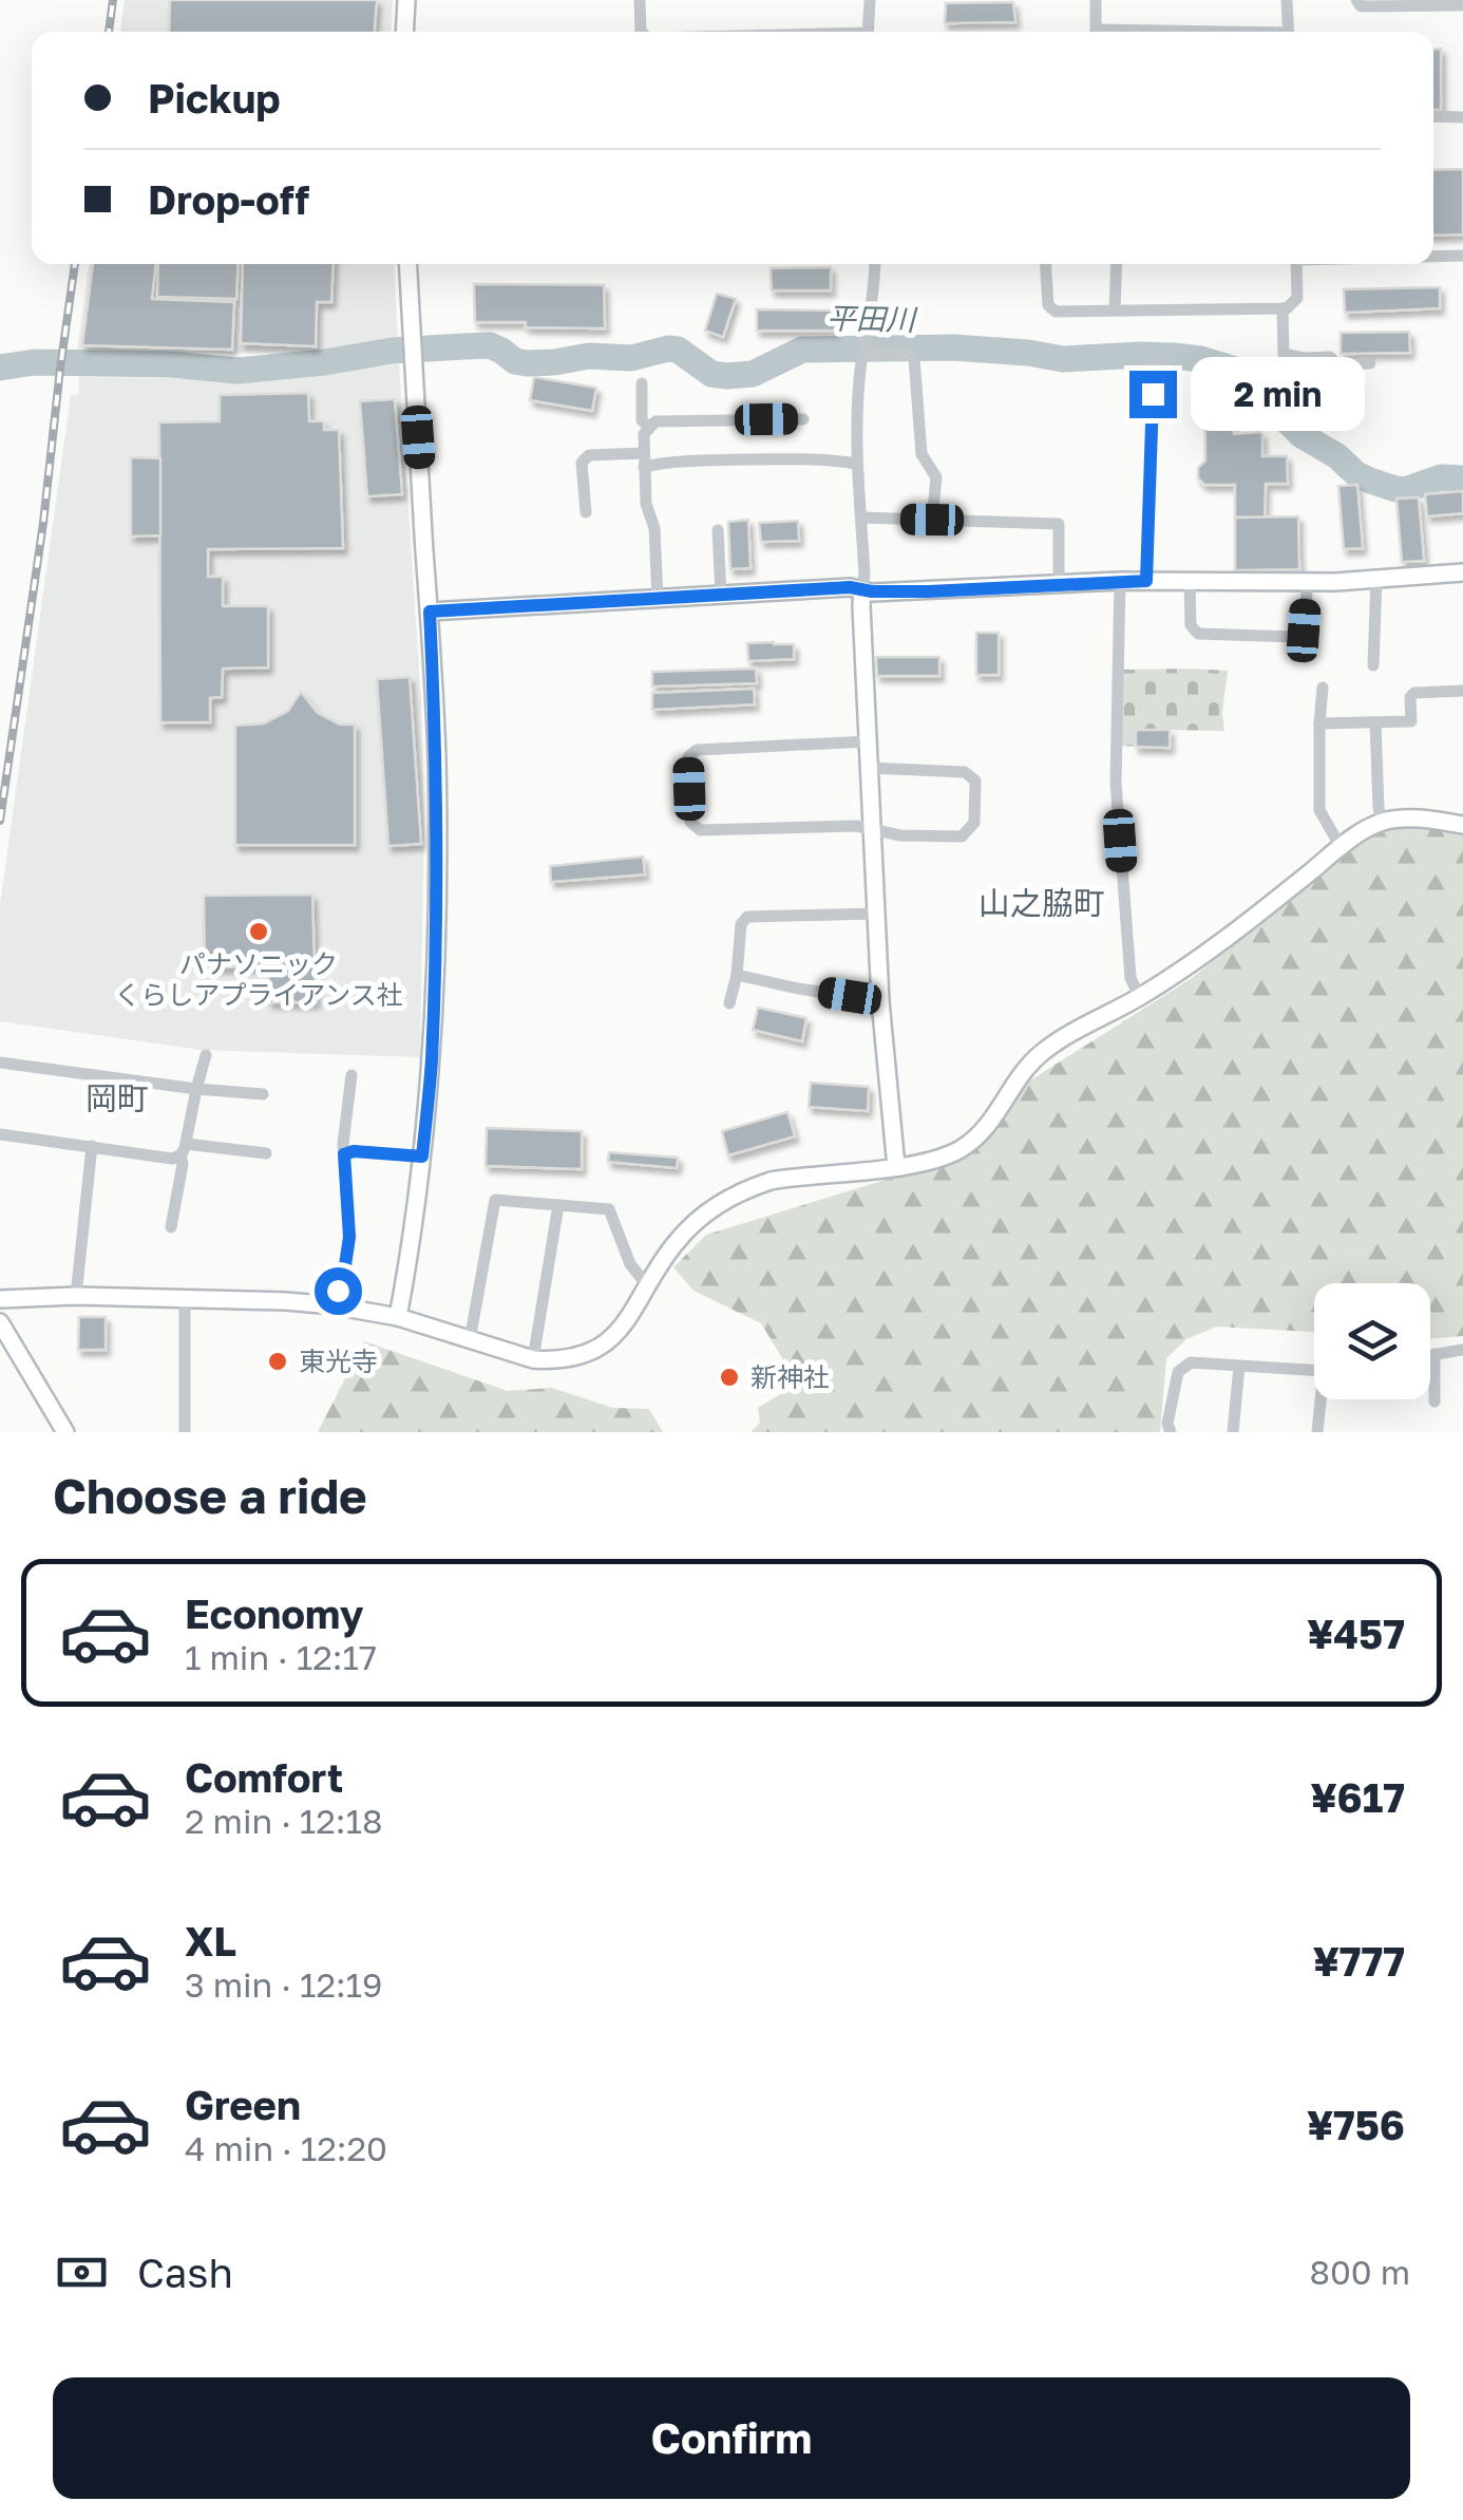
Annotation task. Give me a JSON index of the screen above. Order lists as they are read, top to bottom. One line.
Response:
{"districts":["山之脇町","岡町"],"water":["平田川"],"places":["パナソニック くらしアプライアンス社","東光寺","新神社"],"page":{"banner":["Pickup","Drop-off"],"bubble":"2 min","heading":"Choose a ride","list":[{"name":"Economy","note":"1 min · 12:17","value":"¥457"},{"name":"Comfort","note":"2 min · 12:18","value":"¥617"},{"name":"XL","note":"3 min · 12:19","value":"¥777"},{"name":"Green","note":"4 min · 12:20","value":"¥756"}],"pay":["Cash","800 m"],"buttons":"Confirm"}}
